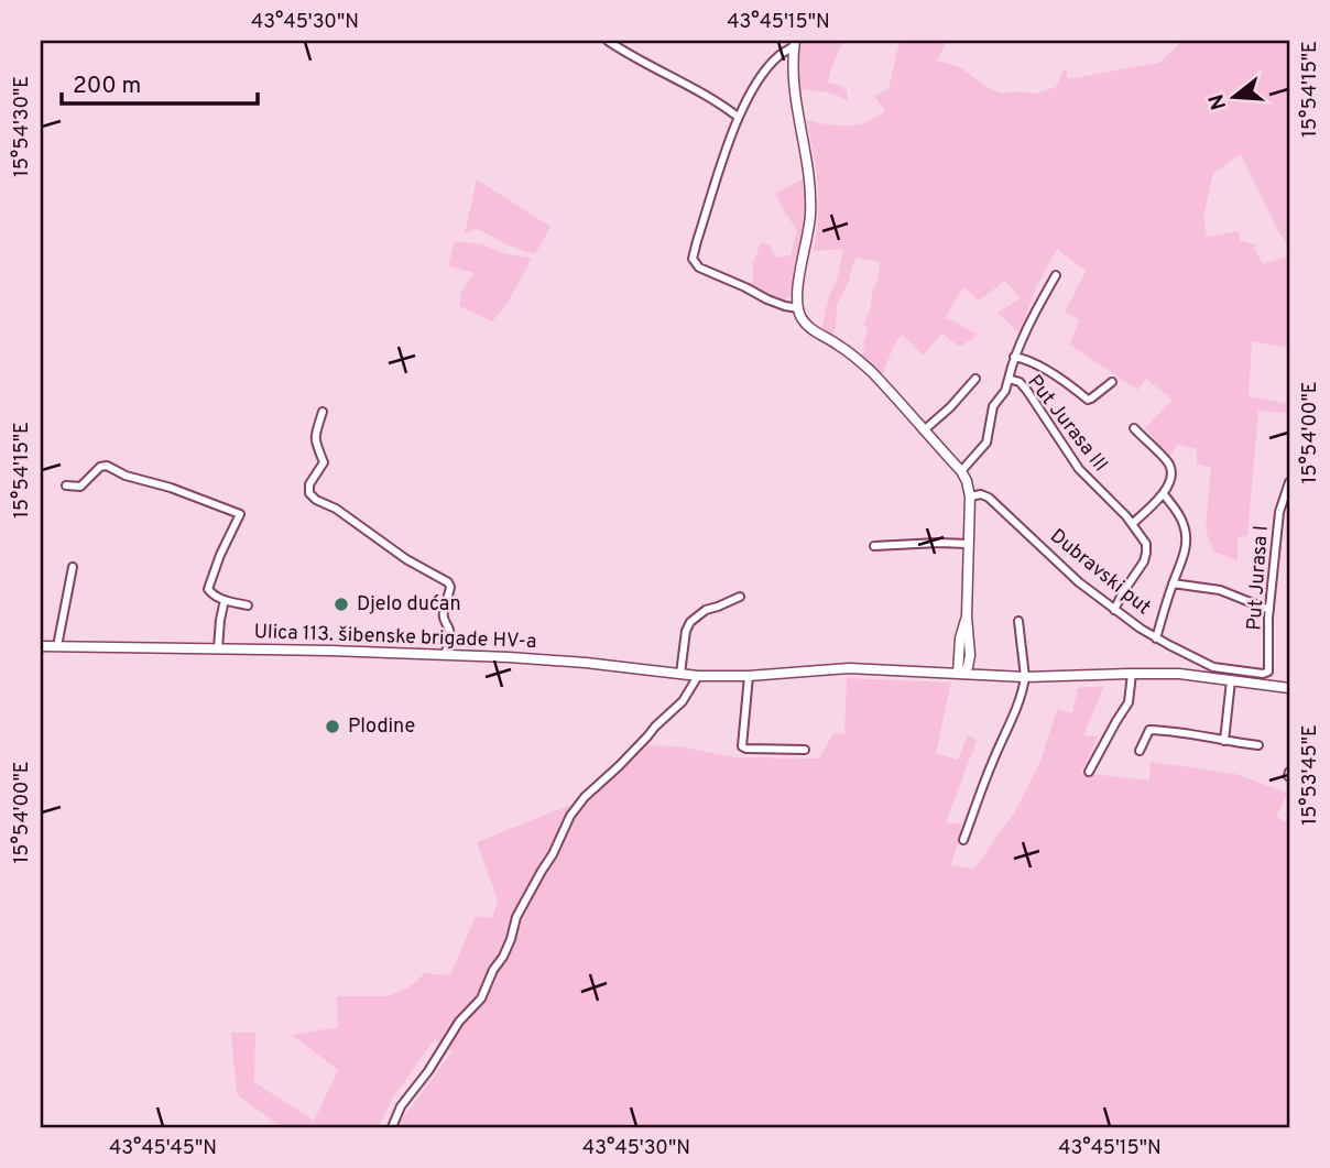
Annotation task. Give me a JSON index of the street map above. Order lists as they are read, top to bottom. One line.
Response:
{"streets":{"main road":["Ulica 113. šibenske brigade HV-a"],"street":["Put Jurasa III","Dubravski put","Put Jurasa I"]},"crossings":[["Put Jurasa III","Dubravski put"],["Dubravski put","Put Jurasa I"]],"places":["Djelo dućan","Plodine"],"scale_bar":"200 m","north":"left","coordinates":["43°45'30\"N","43°45'15\"N","15°54'15\"E","15°54'30\"E","15°54'00\"E","15°53'45\"E","43°45'45\"N"]}
